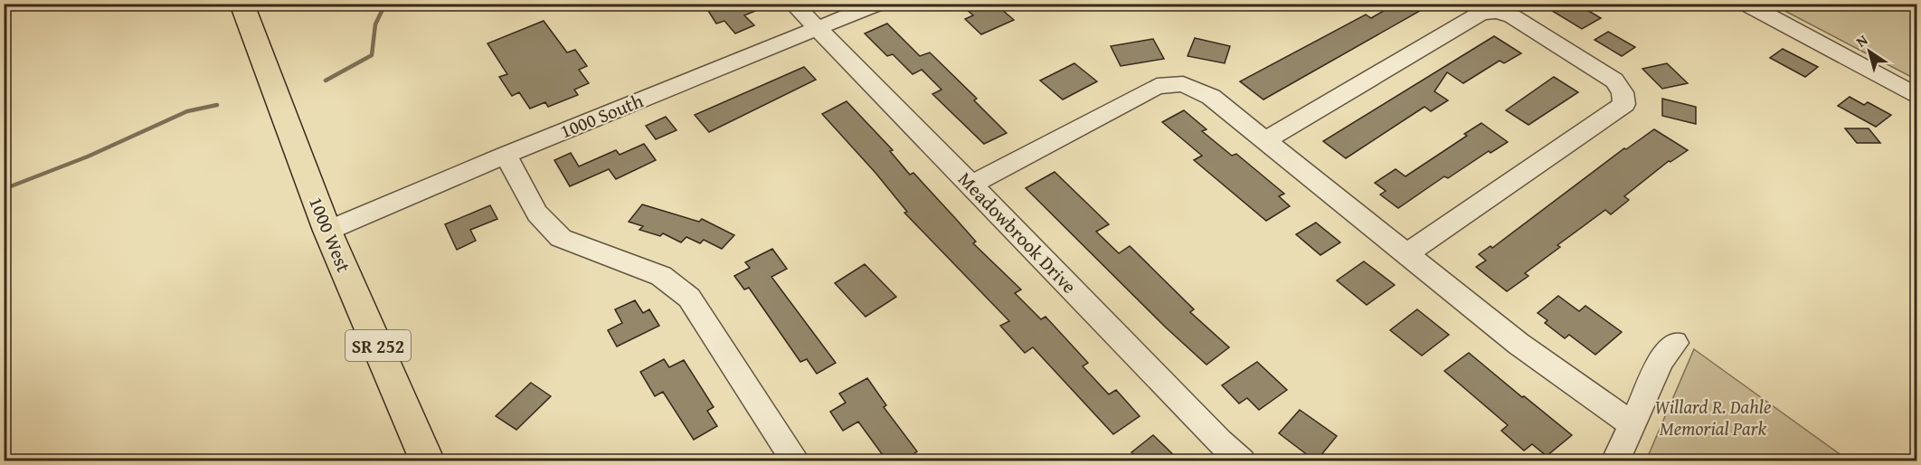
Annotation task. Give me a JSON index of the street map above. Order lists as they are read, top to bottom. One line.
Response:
{"streets":{"main road":["1000 West","SR 252"],"street":["1000 South","Meadowbrook Drive"]},"crossings":[["1000 South","Meadowbrook Drive"],["1000 South","1000 West"]],"parks":["Willard R. Dahle Memorial Park"],"north":"top left"}
